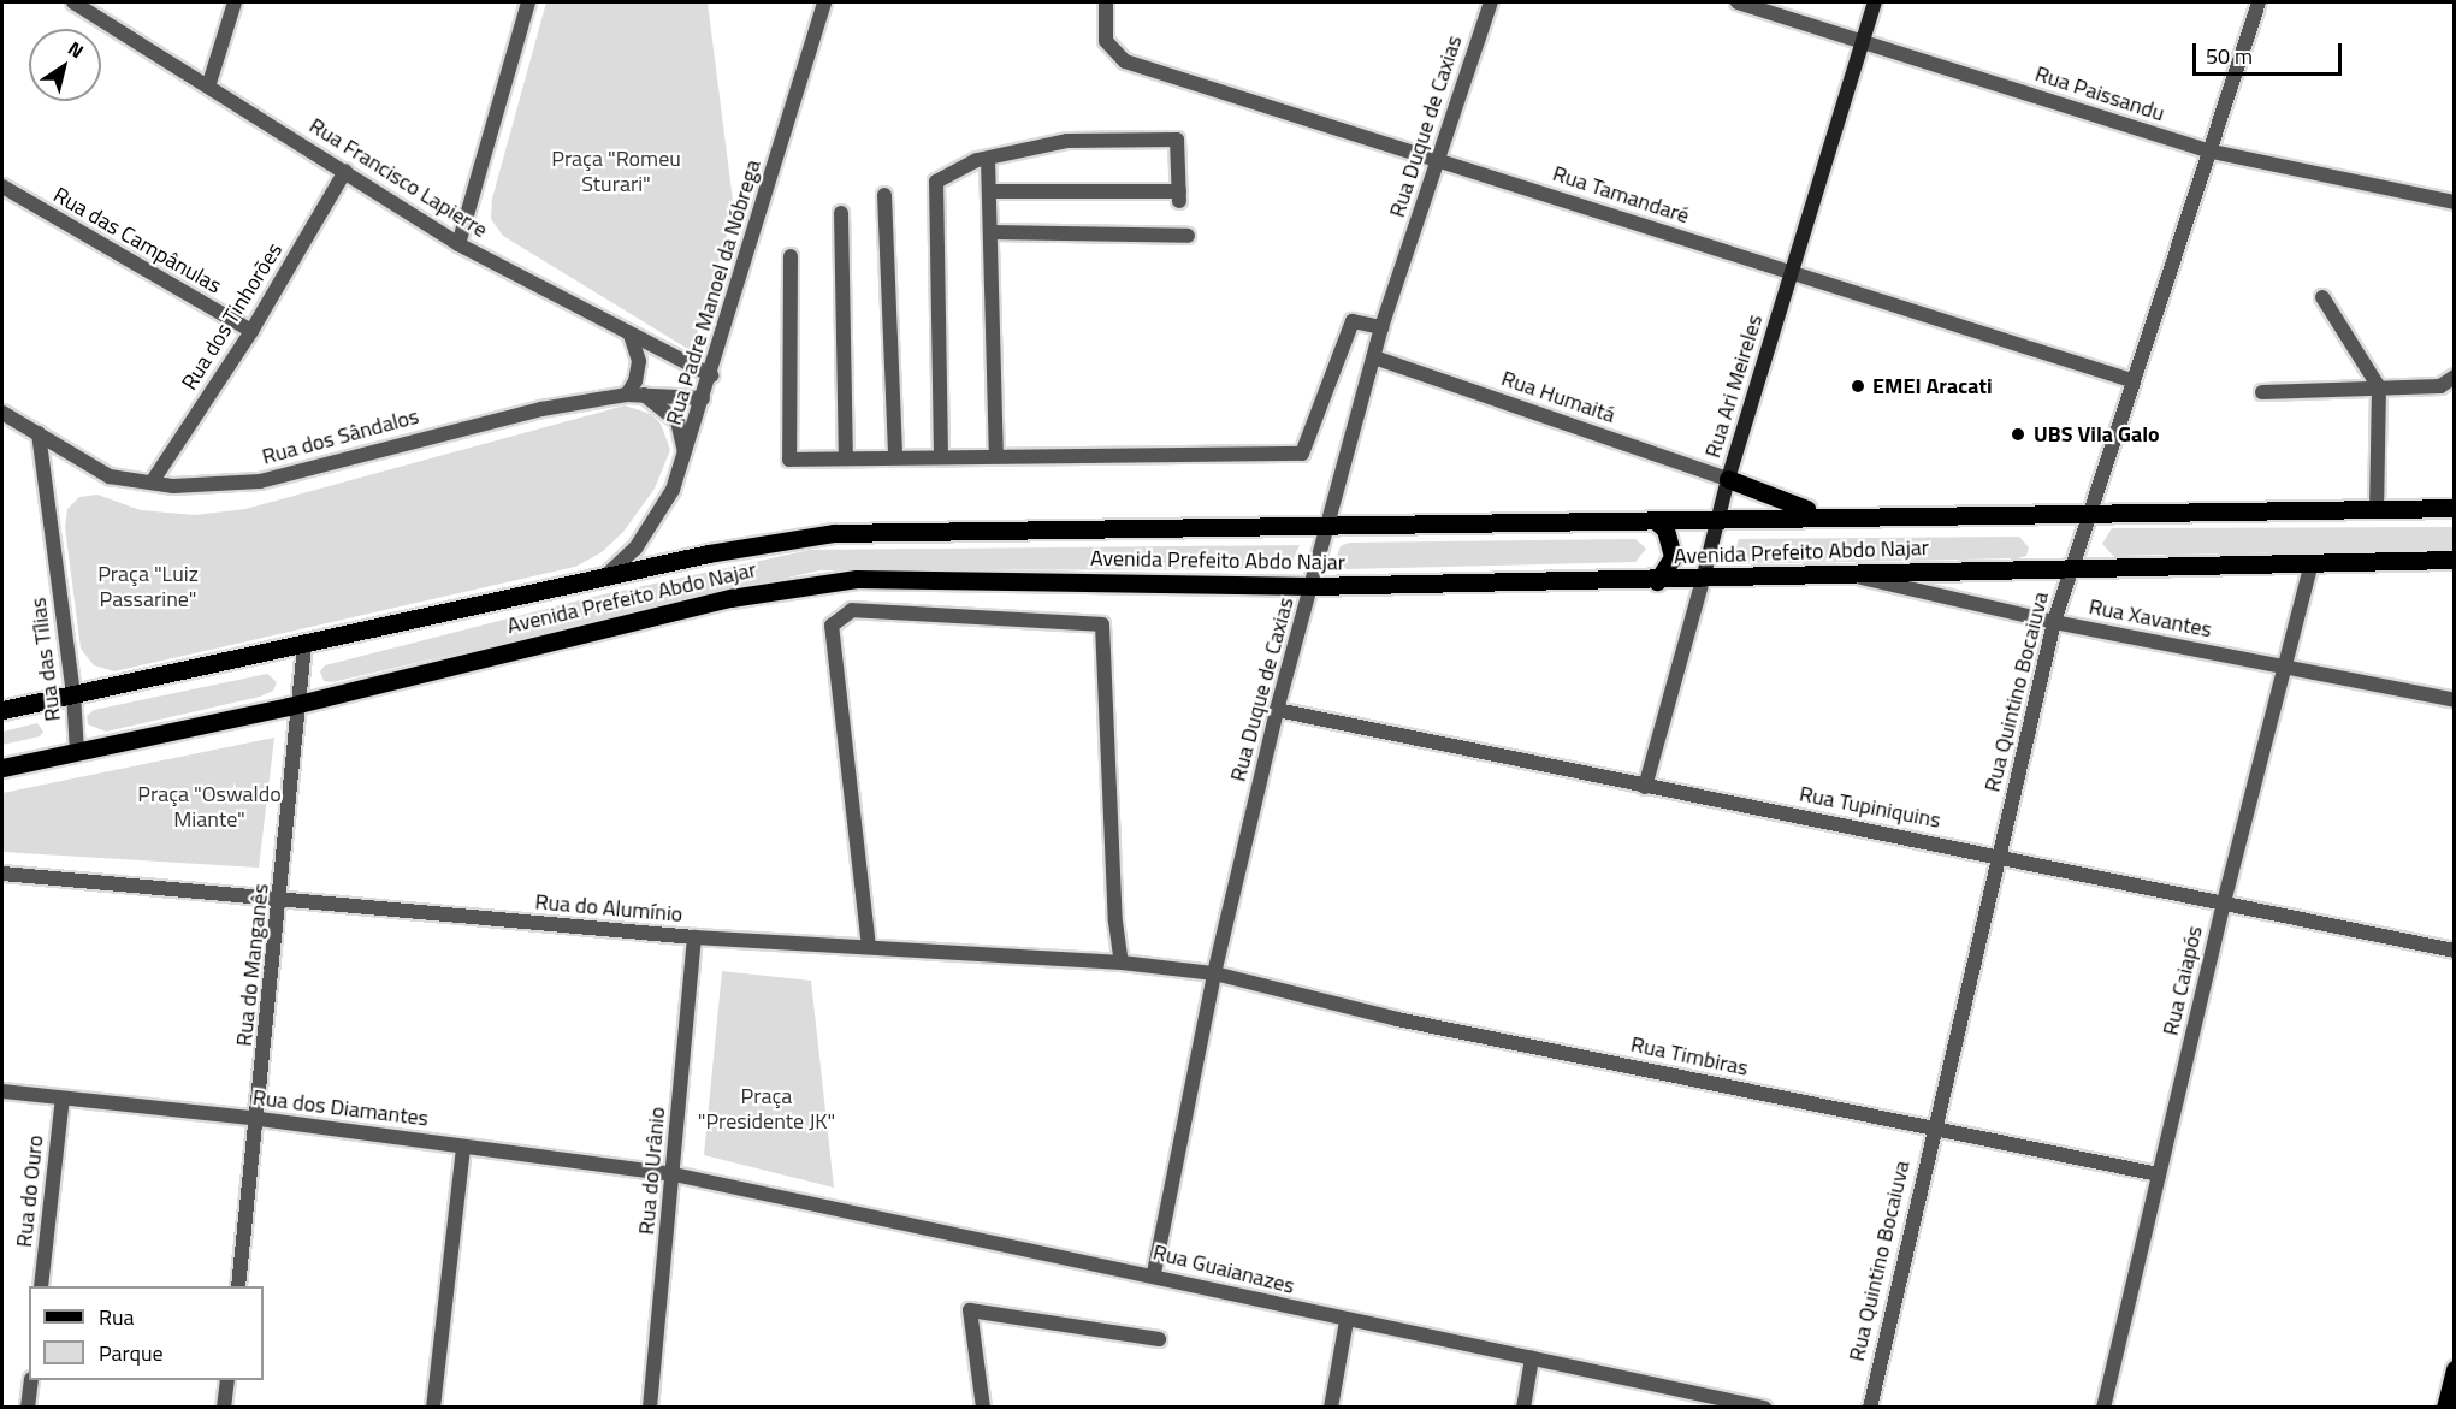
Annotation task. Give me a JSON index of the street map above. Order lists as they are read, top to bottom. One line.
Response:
{"streets":{"main road":["Rua Ari Meireles","Avenida Prefeito Abdo Najar"],"street":["Rua Paissandu","Rua Duque de Caxias","Rua Francisco Lapierre","Rua Tamandaré","Rua das Campânulas","Rua Padre Manoel da Nóbrega","Rua dos Tinhorões","Rua Humaitá","Rua dos Sândalos","Rua Xavantes","Rua das Tílias","Rua Quintino Bocaiuva","Rua Tupiniquins","Rua do Alumínio","Rua do Manganês","Rua Caiapós","Rua Timbiras","Rua dos Diamantes","Rua do Urânio","Rua do Ouro","Rua Guaianazes"]},"crossings":[["Rua Paissandu","Rua Ari Meireles"],["Rua Paissandu","Rua Quintino Bocaiuva"],["Rua Duque de Caxias","Rua Tamandaré"],["Rua Duque de Caxias","Rua Humaitá"],["Rua Duque de Caxias","Avenida Prefeito Abdo Najar"],["Rua Duque de Caxias","Rua Tupiniquins"],["Rua Duque de Caxias","Rua do Alumínio"],["Rua Duque de Caxias","Rua Timbiras"],["Rua Duque de Caxias","Rua Guaianazes"],["Rua Francisco Lapierre","Rua Padre Manoel da Nóbrega"],["Rua Francisco Lapierre","Rua dos Tinhorões"],["Rua Tamandaré","Rua Ari Meireles"],["Rua Tamandaré","Rua Quintino Bocaiuva"],["Rua das Campânulas","Rua dos Tinhorões"],["Rua Padre Manoel da Nóbrega","Rua dos Sândalos"],["Rua Padre Manoel da Nóbrega","Avenida Prefeito Abdo Najar"],["Rua dos Tinhorões","Rua dos Sândalos"],["Rua Ari Meireles","Rua Humaitá"],["Rua Ari Meireles","Avenida Prefeito Abdo Najar"],["Rua Ari Meireles","Rua Tupiniquins"],["Rua dos Sândalos","Rua das Tílias"],["Avenida Prefeito Abdo Najar","Rua Xavantes"],["Avenida Prefeito Abdo Najar","Rua das Tílias"],["Avenida Prefeito Abdo Najar","Rua Quintino Bocaiuva"],["Avenida Prefeito Abdo Najar","Rua do Manganês"],["Avenida Prefeito Abdo Najar","Rua Caiapós"],["Rua Xavantes","Rua Quintino Bocaiuva"],["Rua Xavantes","Rua Caiapós"],["Rua Quintino Bocaiuva","Rua Tupiniquins"],["Rua Quintino Bocaiuva","Rua Timbiras"],["Rua Tupiniquins","Rua Caiapós"],["Rua do Alumínio","Rua do Manganês"],["Rua do Alumínio","Rua Timbiras"],["Rua do Alumínio","Rua do Urânio"],["Rua do Manganês","Rua dos Diamantes"],["Rua Caiapós","Rua Timbiras"],["Rua dos Diamantes","Rua do Urânio"],["Rua dos Diamantes","Rua do Ouro"],["Rua dos Diamantes","Rua Guaianazes"],["Rua do Urânio","Rua Guaianazes"]],"parks":["Praça \"Romeu Sturari\"","Praça \"Luiz Passarine\"","Praça \"Oswaldo Miante\"","Praça \"Presidente JK\""],"places":["EMEI Aracati","UBS Vila Galo"],"legend":["Rua","Parque"],"scale_bar":"50 m","north":"top right"}
